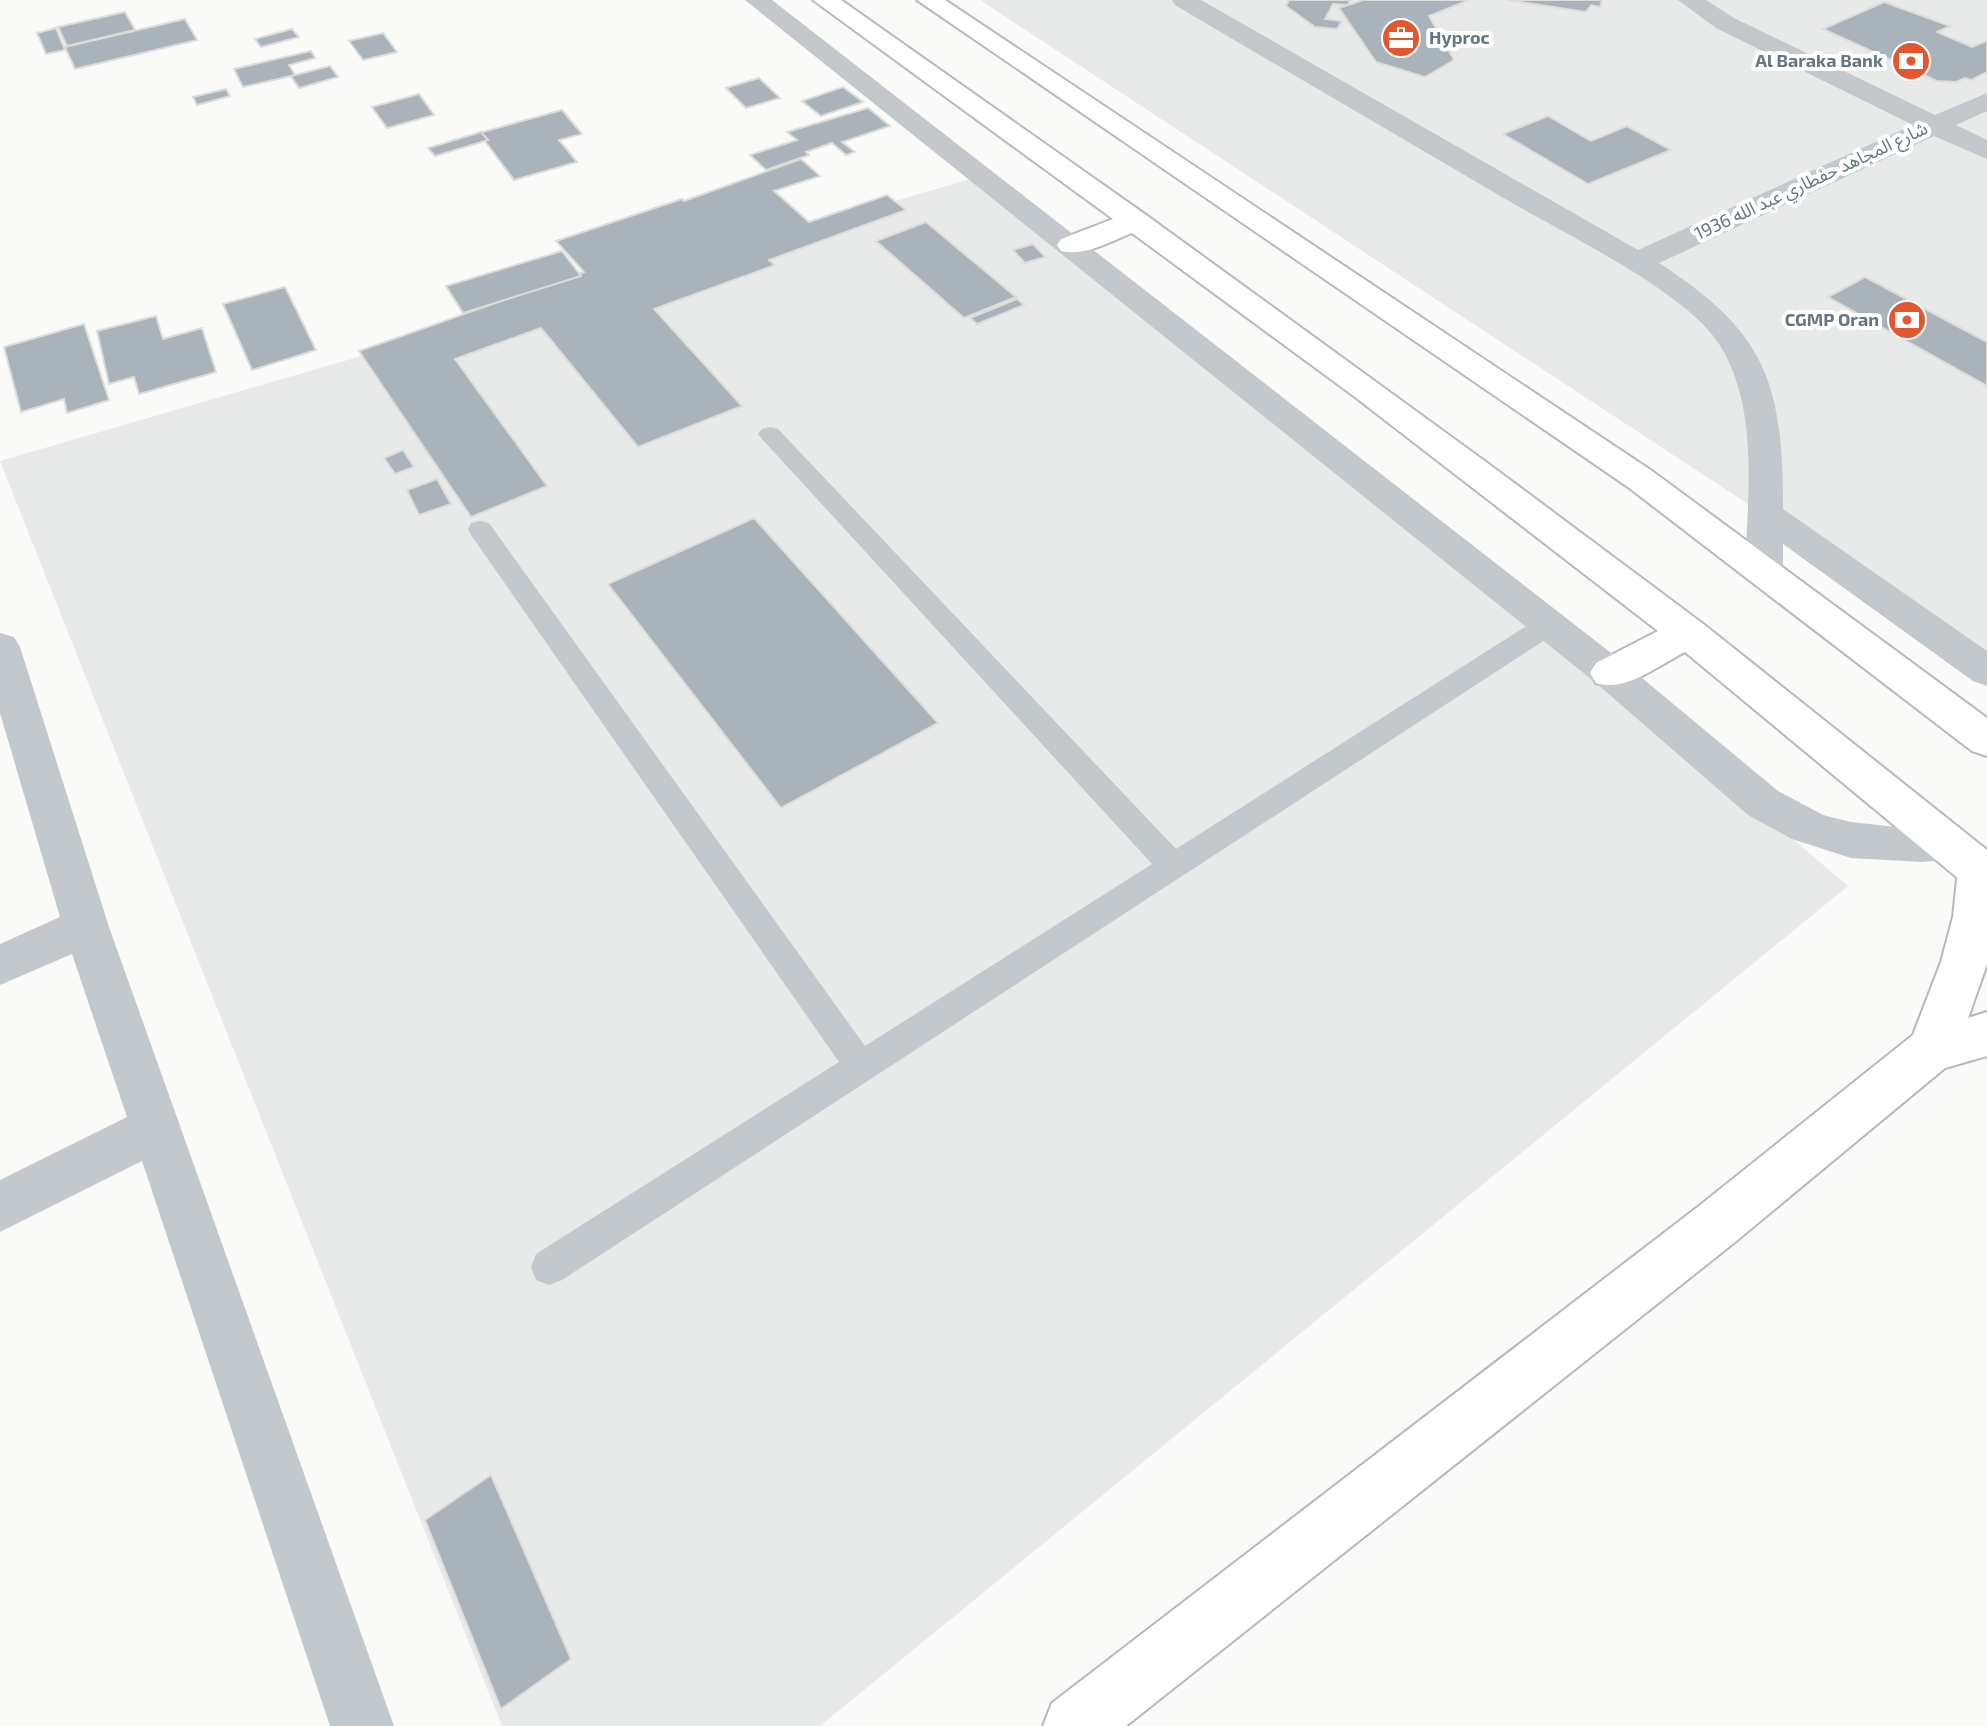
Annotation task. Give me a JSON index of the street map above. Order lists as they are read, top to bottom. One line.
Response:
{"streets":{"street":["شارع المجاهد حفطاري عبد الله 1936"]},"places":{"office":["Hyproc"],"bank":["Al Baraka Bank","CGMP Oran"]}}
